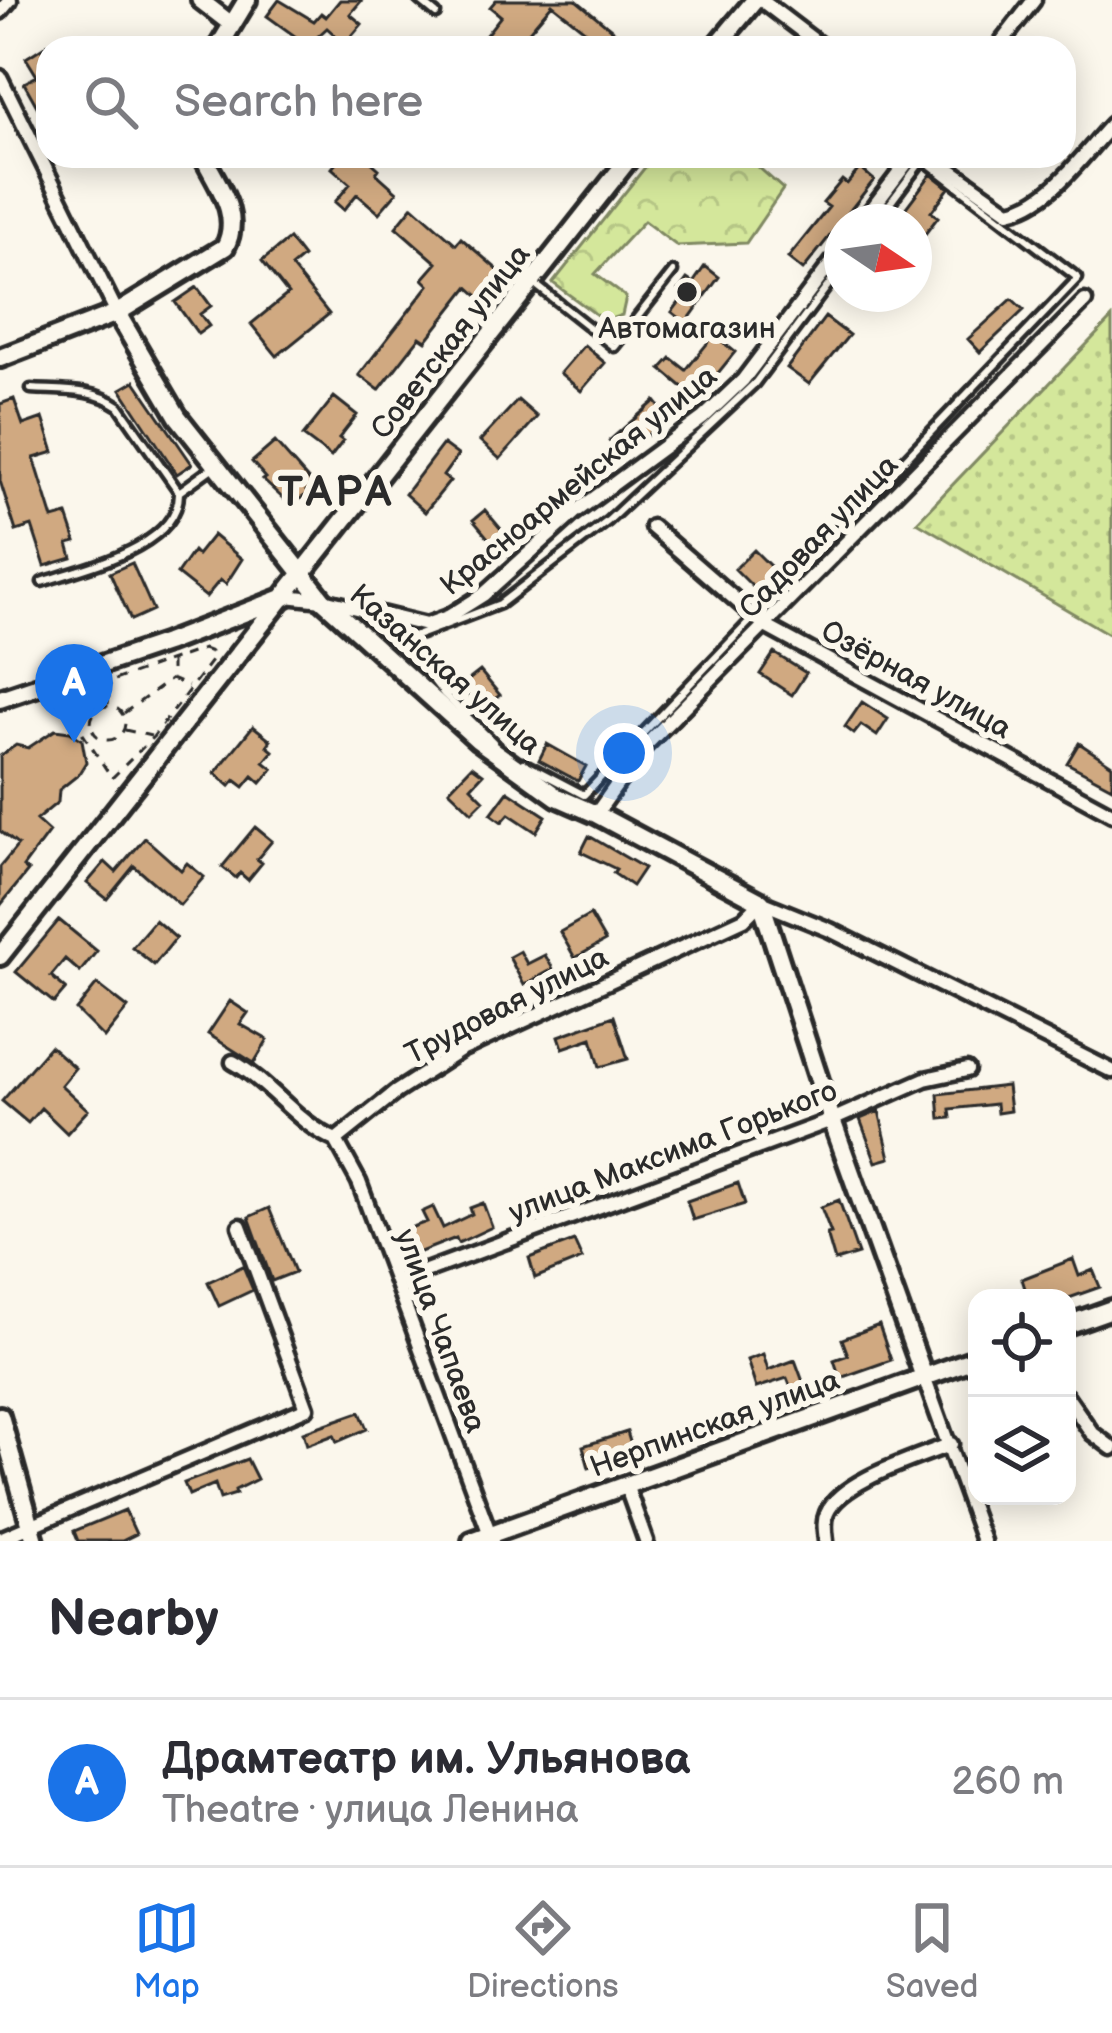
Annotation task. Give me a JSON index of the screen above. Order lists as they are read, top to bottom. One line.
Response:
{"streets":{"main road":["Советская улица","Казанская улица","Нерпинская улица"],"street":["Красноармейская улица","Садовая улица","Озёрная улица","Трудовая улица","улица Максима Горького","улица Чапаева"]},"crossings":[["Советская улица","Красноармейская улица"],["Советская улица","Казанская улица"],["Красноармейская улица","Казанская улица"],["Садовая улица","Казанская улица"],["Садовая улица","Озёрная улица"],["Казанская улица","Трудовая улица"],["Трудовая улица","улица Чапаева"],["улица Максима Горького","улица Чапаева"],["улица Чапаева","Нерпинская улица"]],"districts":["ТАРА"],"places":["Автомагазин"],"north":"right","page":{"search":"Search here","pins":"A","heading":"Nearby","list":[{"mark":"A","name":"Драмтеатр им. Ульянова","note":"Theatre · улица Ленина","value":"260 m"}],"nav":["Map","Directions","Saved"]}}
